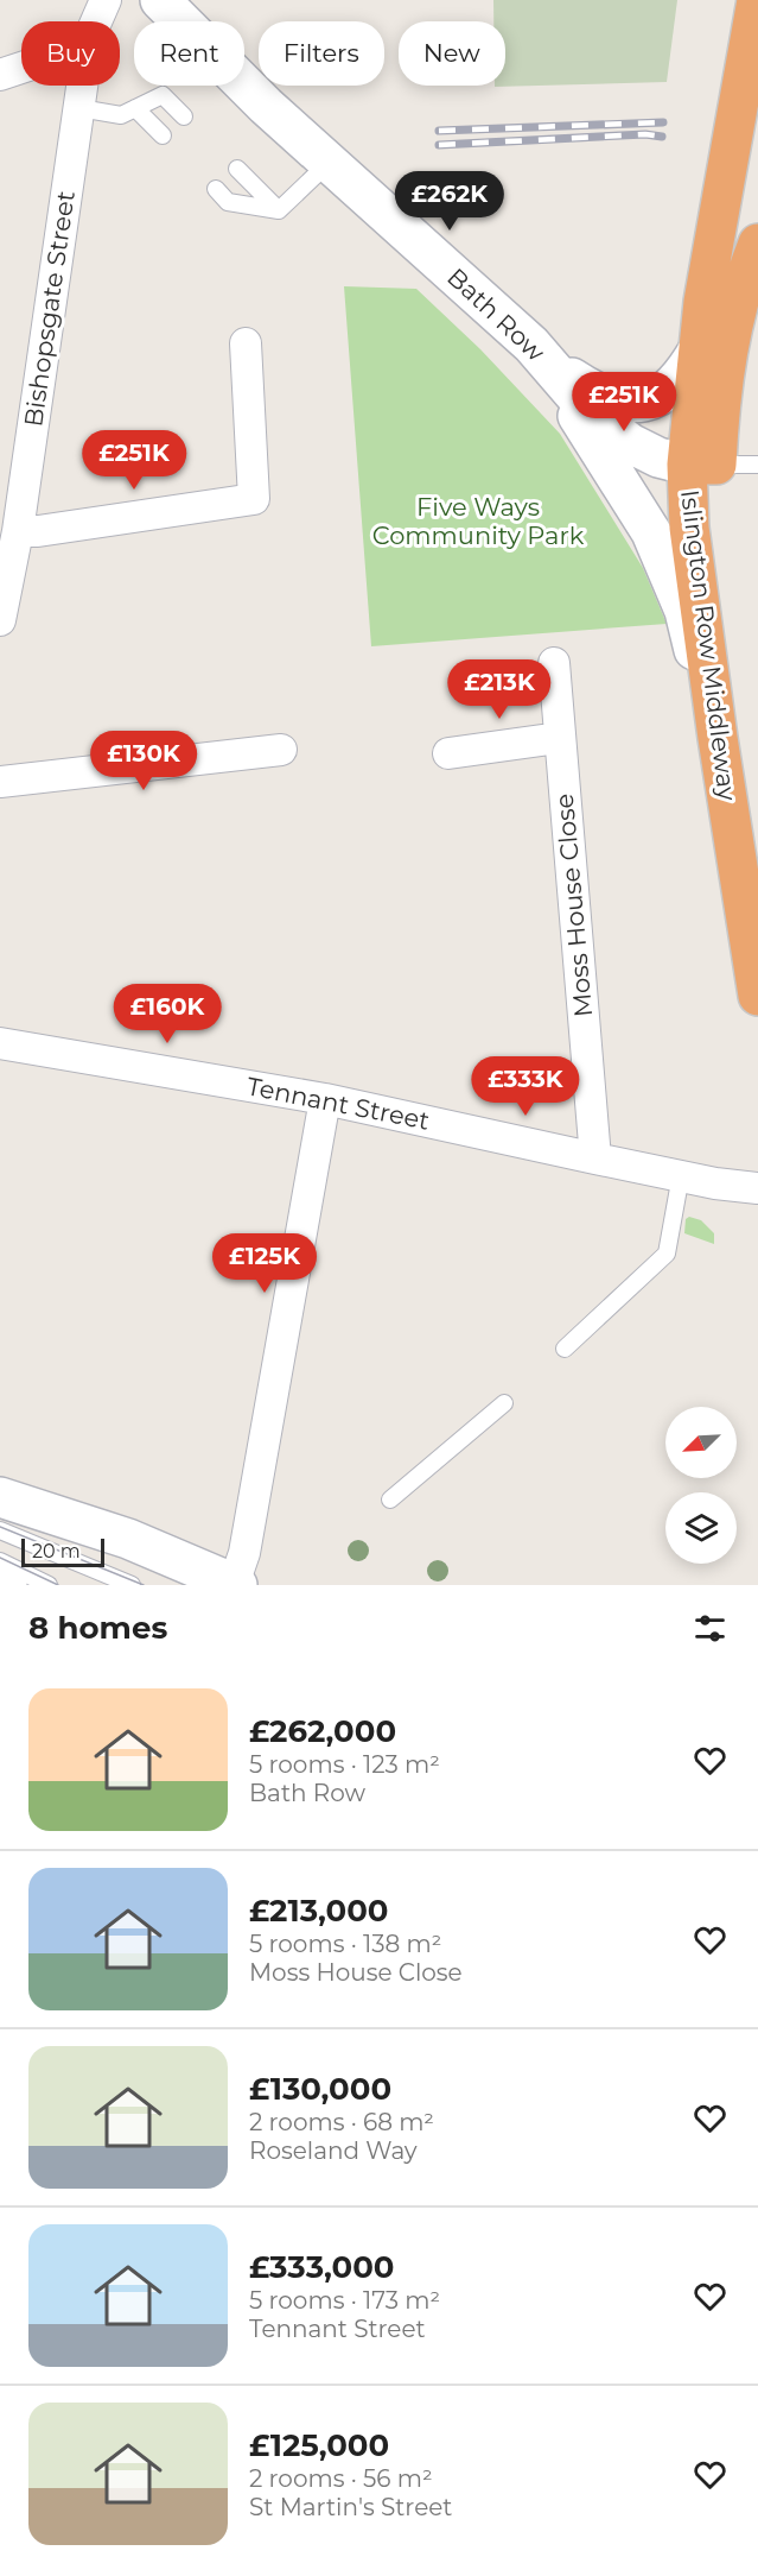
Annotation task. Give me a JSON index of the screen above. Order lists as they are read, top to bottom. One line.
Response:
{"streets":{"highway":["Islington Row Middleway"],"main road":["Bath Row"],"street":["Bishopsgate Street","Moss House Close","Tennant Street"]},"crossings":[["Bath Row","Islington Row Middleway"],["Moss House Close","Tennant Street"]],"parks":["Five Ways Community Park"],"scale_bar":"20 m","north":"bottom left","page":{"chip":["Buy","Rent","Filters","New"],"price":["£262K","£251K","£251K","£213K","£130K","£160K","£333K","£125K"],"scale":"20 m","heading":"8 homes","list":[{"name":"£262,000","note":"5 rooms · 123 m² · Bath Row"},{"name":"£213,000","note":"5 rooms · 138 m² · Moss House Close"},{"name":"£130,000","note":"2 rooms · 68 m² · Roseland Way"},{"name":"£333,000","note":"5 rooms · 173 m² · Tennant Street"},{"name":"£125,000","note":"2 rooms · 56 m² · St Martin's Street"}]}}
